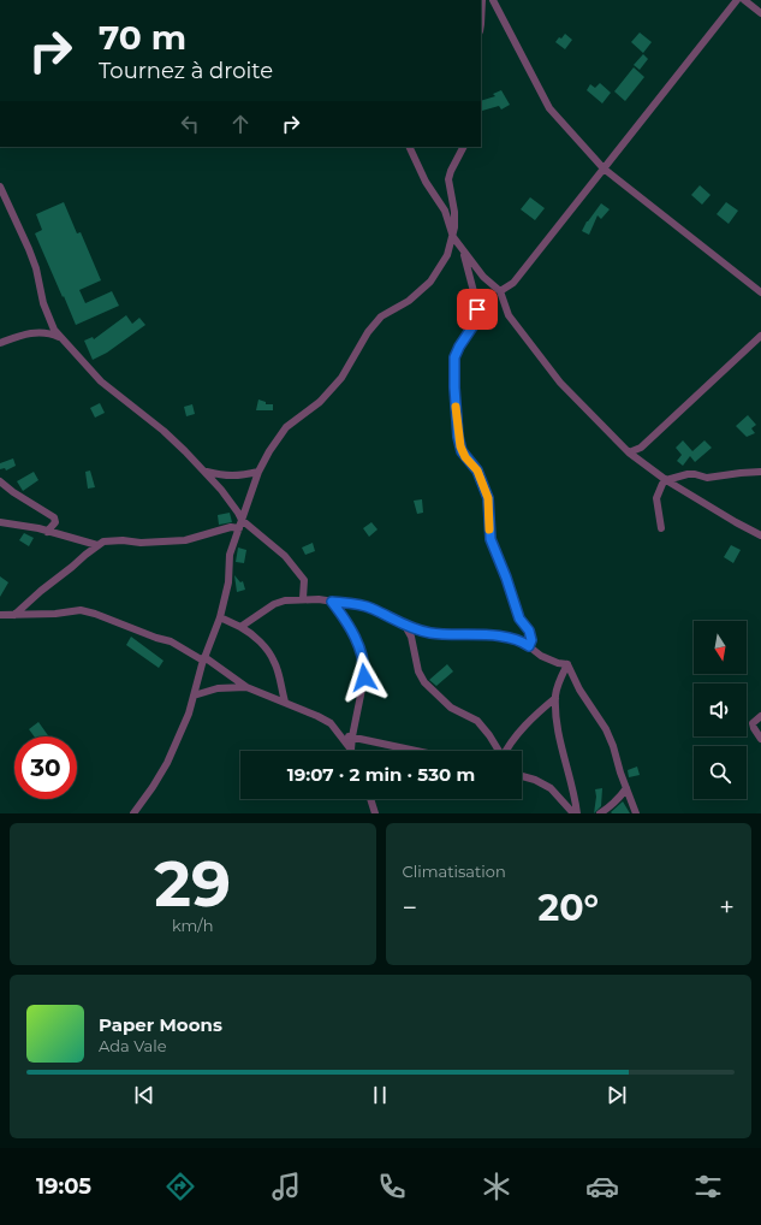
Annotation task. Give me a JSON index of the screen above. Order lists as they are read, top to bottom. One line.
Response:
{"north":"bottom","page":{"turn":["70 m","Tournez à droite"],"limit":"30","trip":"19:07 · 2 min · 530 m","tile":[["29","km/h"],"Climatisation"],"heat":["−","20°","+"],"song":["Paper Moons","Ada Vale"],"tabs":"19:05"}}
